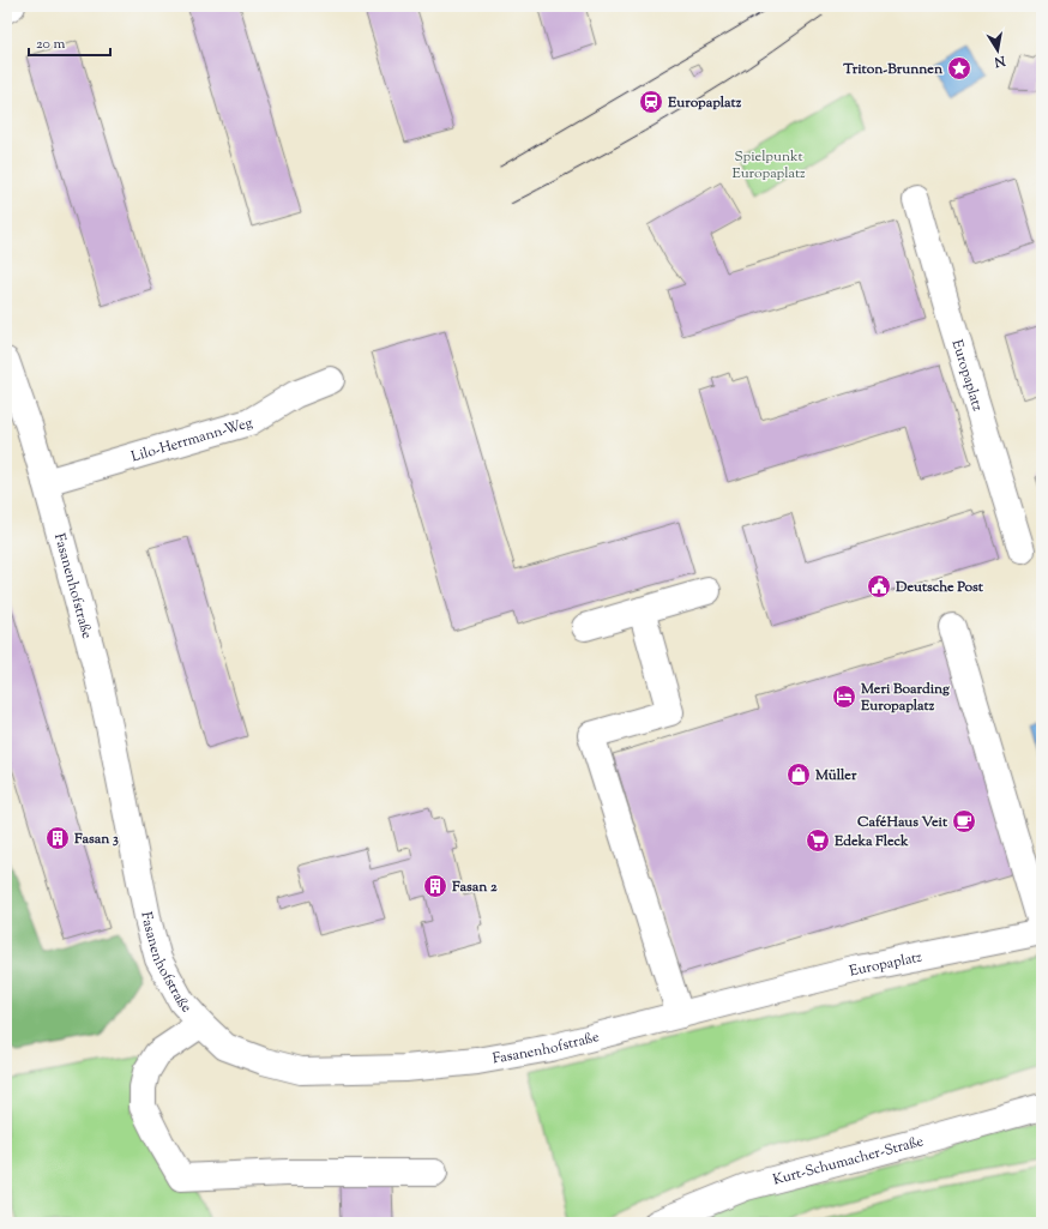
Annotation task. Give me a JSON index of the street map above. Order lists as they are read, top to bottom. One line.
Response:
{"streets":{"street":["Europaplatz","Lilo-Herrmann-Weg","Fasanenhofstraße","Kurt-Schumacher-Straße"]},"crossings":[["Europaplatz","Fasanenhofstraße"],["Lilo-Herrmann-Weg","Fasanenhofstraße"]],"parks":["Spielpunkt Europaplatz"],"places":{"place":["Triton-Brunnen"],"station":["Europaplatz"],"public building":["Deutsche Post"],"hotel":["Meri Boarding Europaplatz"],"shop":["Müller"],"cafe":["CaféHaus Veit"],"building":["Fasan 3","Fasan 2"],"supermarket":["Edeka Fleck"]},"scale_bar":"20 m","north":"bottom"}
